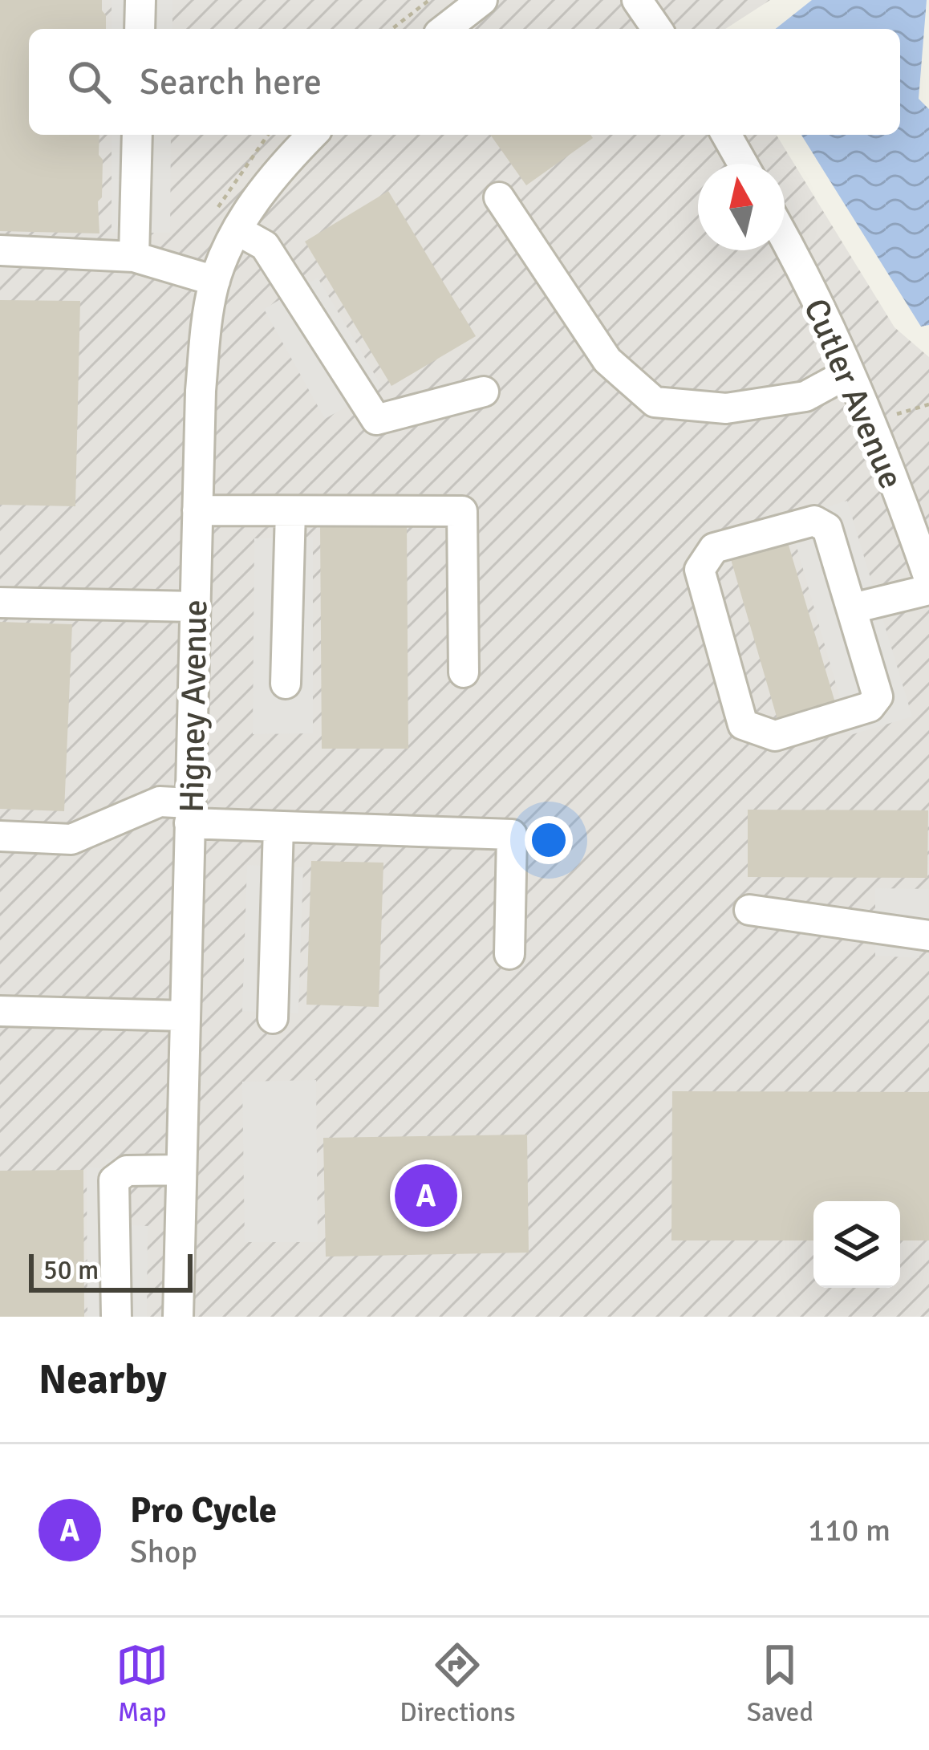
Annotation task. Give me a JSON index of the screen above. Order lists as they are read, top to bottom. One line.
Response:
{"streets":{"street":["Cutler Avenue","Higney Avenue"]},"scale_bar":"50 m","north":"top","page":{"search":"Search here","pins":"A","scale":"50 m","heading":"Nearby","list":[{"mark":"A","name":"Pro Cycle","note":"Shop","value":"110 m"}],"nav":["Map","Directions","Saved"]}}
